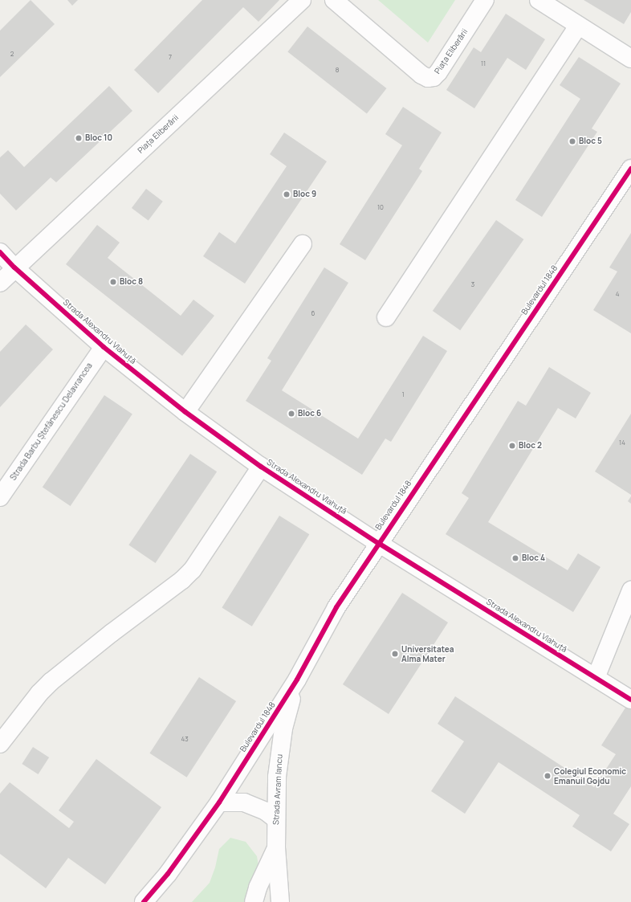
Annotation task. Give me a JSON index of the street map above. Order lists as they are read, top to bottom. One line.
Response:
{"streets":{"street":["Piața Eliberării","Bulevardul 1848","Strada Alexandru Vlahuță","Strada Barbu Ștefănescu Delavrancea","Strada Avram Iancu"]},"crossings":[["Piața Eliberării","Strada Alexandru Vlahuță"],["Bulevardul 1848","Strada Alexandru Vlahuță"],["Bulevardul 1848","Strada Avram Iancu"],["Strada Alexandru Vlahuță","Strada Barbu Ștefănescu Delavrancea"]],"places":["Bloc 10","Bloc 5","Bloc 9","Bloc 8","Bloc 6","Bloc 2","Bloc 4","Universitatea Alma Mater","Colegiul Economic Emanuil Gojdu"],"house_numbers":["2","7","11","8","10","3","4","6","1","14","43"]}
